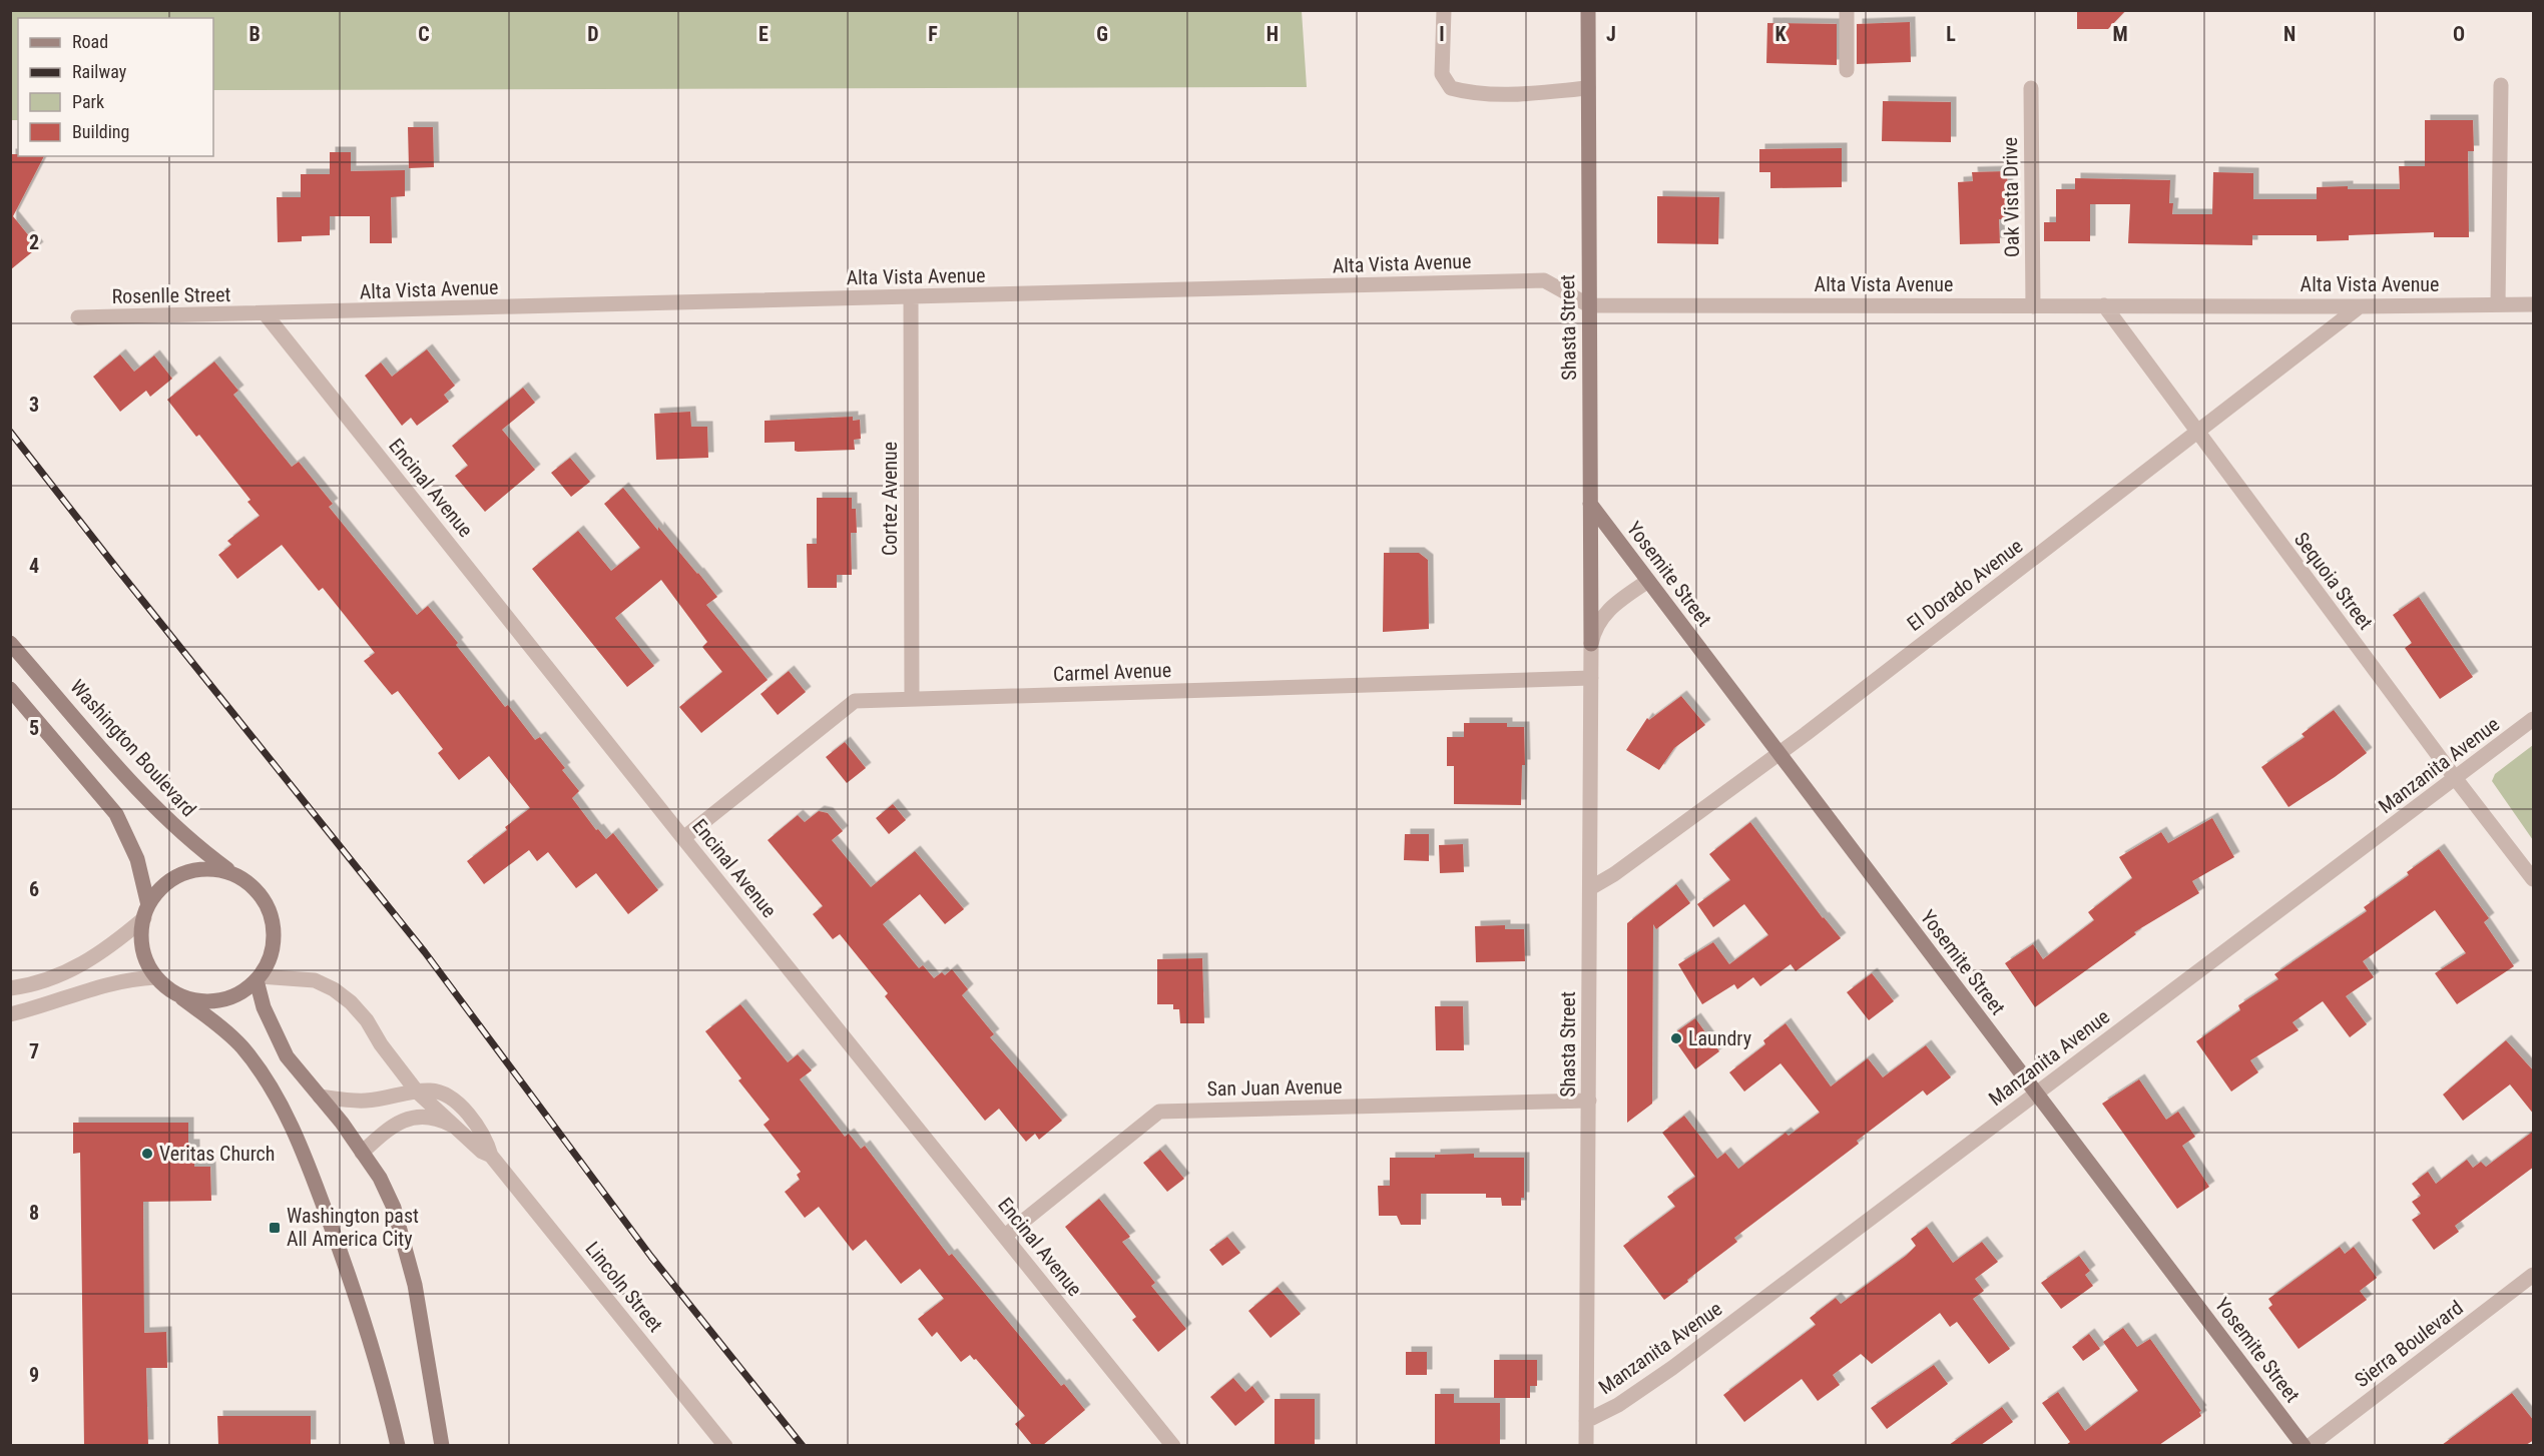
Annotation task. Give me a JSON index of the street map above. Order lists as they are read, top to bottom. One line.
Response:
{"streets":{"main road":["Shasta Street","Yosemite Street","Washington Boulevard"],"street":["Oak Vista Drive","Alta Vista Avenue","Rosenlle Street","Encinal Avenue","Cortez Avenue","Sequoia Street","El Dorado Avenue","Carmel Avenue","Manzanita Avenue","San Juan Avenue","Lincoln Street","Sierra Boulevard"]},"crossings":[["Oak Vista Drive","Alta Vista Avenue"],["Alta Vista Avenue","Rosenlle Street"],["Alta Vista Avenue","Shasta Street"],["Alta Vista Avenue","Encinal Avenue"],["Alta Vista Avenue","Cortez Avenue"],["Alta Vista Avenue","Sequoia Street"],["Alta Vista Avenue","El Dorado Avenue"],["Rosenlle Street","Encinal Avenue"],["Shasta Street","Yosemite Street"],["Shasta Street","El Dorado Avenue"],["Shasta Street","Carmel Avenue"],["Shasta Street","Manzanita Avenue"],["Shasta Street","San Juan Avenue"],["Encinal Avenue","Carmel Avenue"],["Encinal Avenue","San Juan Avenue"],["Cortez Avenue","Carmel Avenue"],["Yosemite Street","El Dorado Avenue"],["Yosemite Street","Manzanita Avenue"],["Sequoia Street","El Dorado Avenue"],["Sequoia Street","Manzanita Avenue"],["Washington Boulevard","Lincoln Street"]],"places":{"other":["Laundry","Veritas Church"],"transit":["Washington past All America City"]},"legend":["Road","Railway","Park","Building"],"grid":{"columns":["B","C","D","E","F","G","H","I","J","K","L","M","N","O"],"rows":["2","3","4","5","6","7","8","9"]}}
